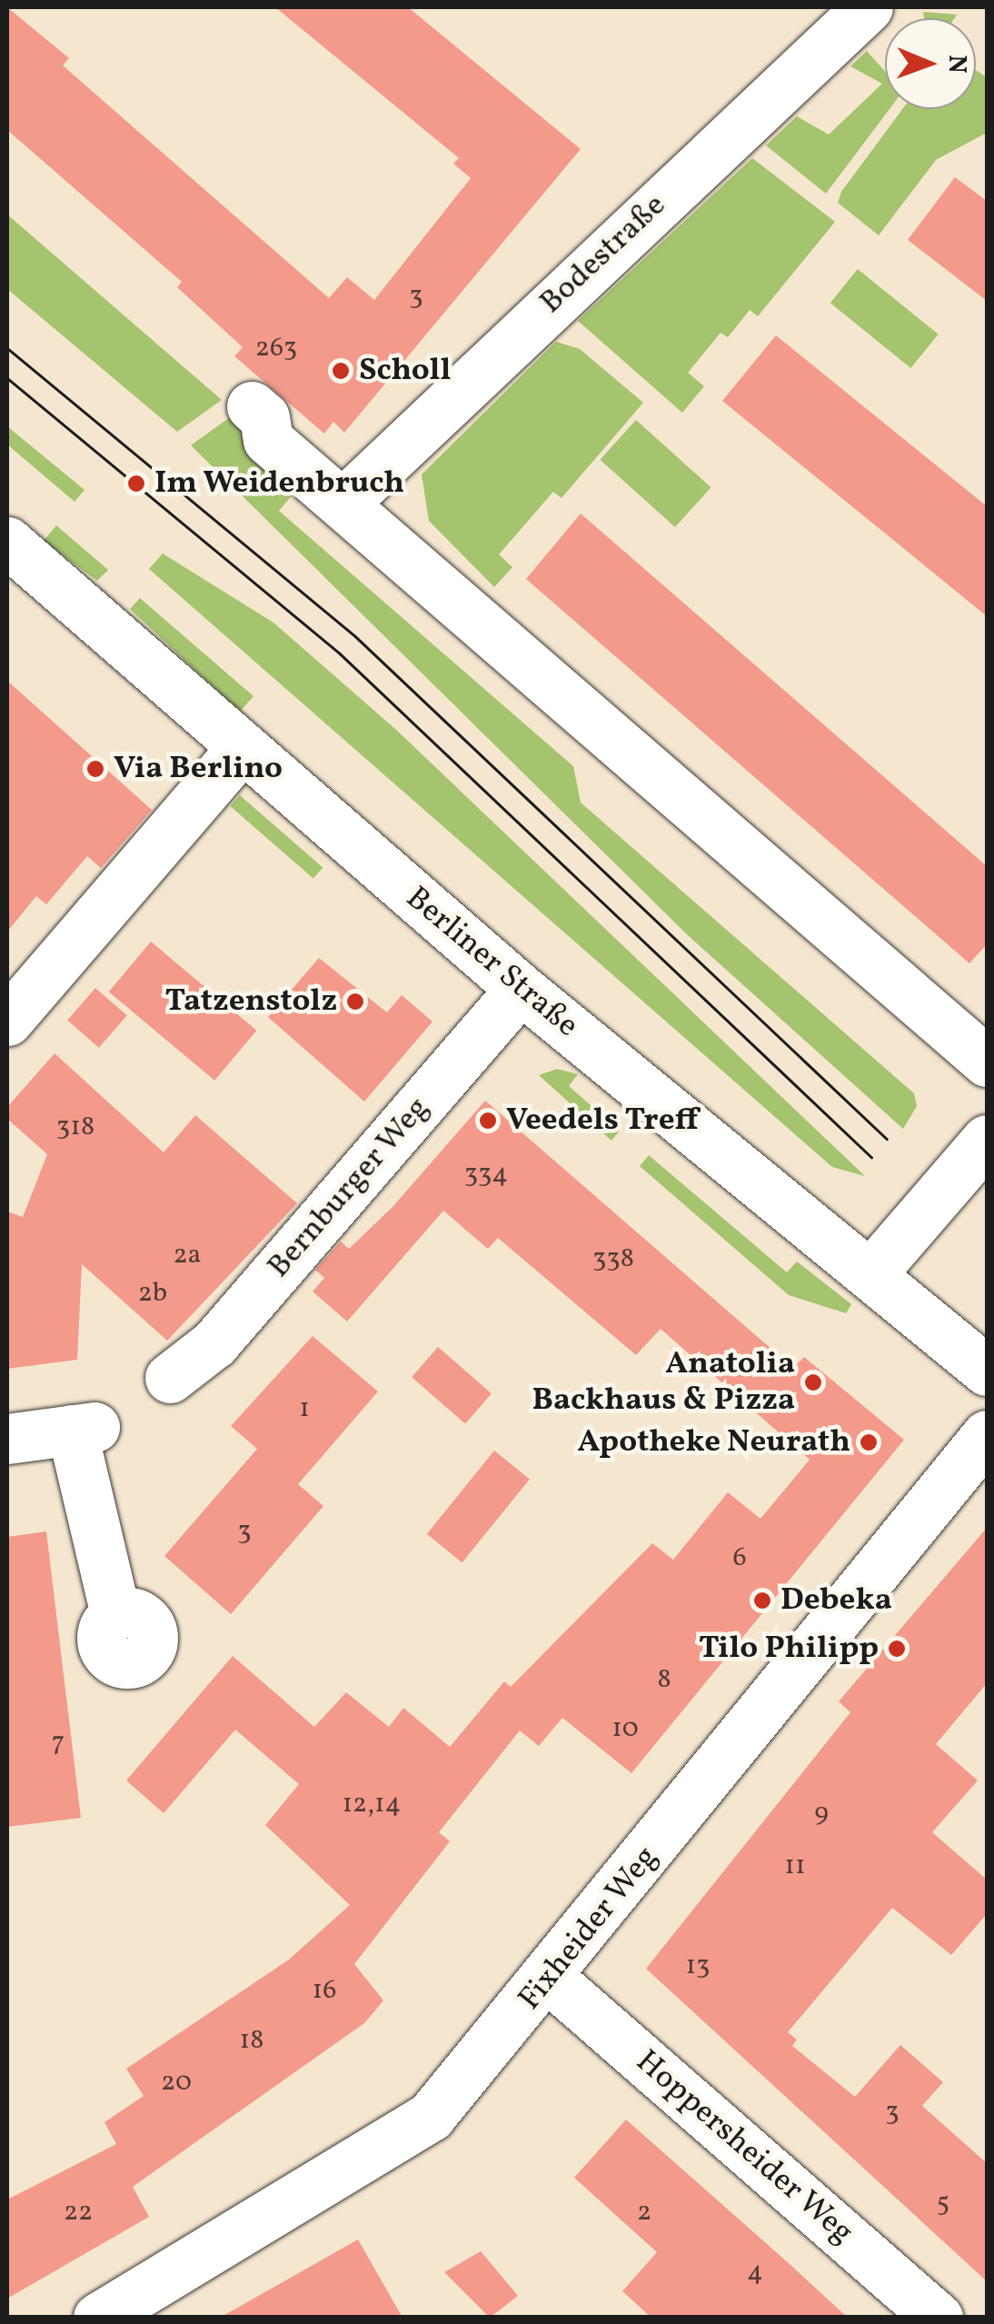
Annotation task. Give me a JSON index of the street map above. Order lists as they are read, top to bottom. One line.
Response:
{"streets":{"street":["Bodestraße","Berliner Straße","Bernburger Weg","Fixheider Weg","Hoppersheider Weg"]},"crossings":[["Berliner Straße","Bernburger Weg"],["Fixheider Weg","Hoppersheider Weg"]],"places":["Scholl","Im Weidenbruch","Via Berlino","Tatzenstolz","Veedels Treff","Anatolia Backhaus & Pizza","Apotheke Neurath","Debeka","Tilo Philipp"],"house_numbers":["3","263","318","334","2a","338","2b","1","3","6","8","10","7","12,14","9","11","13","16","18","20","3","5","22","2","4"],"north":"right"}
